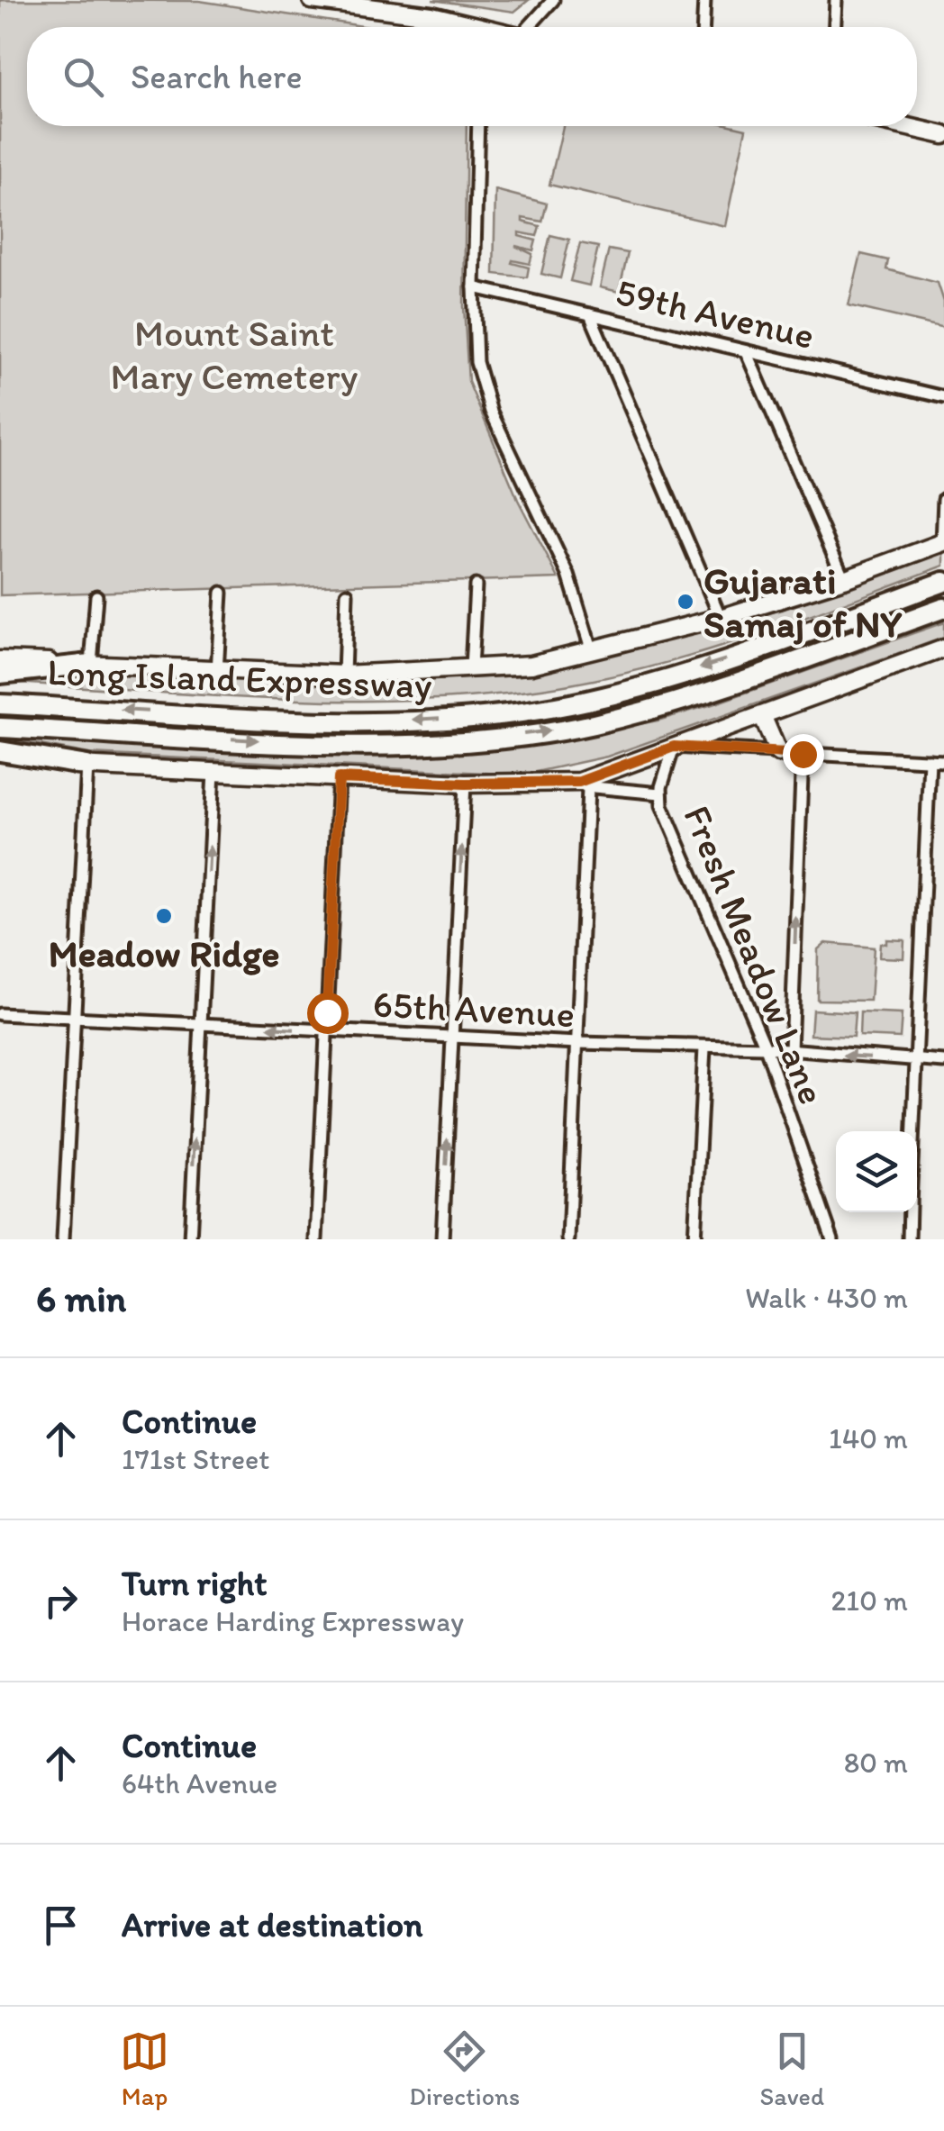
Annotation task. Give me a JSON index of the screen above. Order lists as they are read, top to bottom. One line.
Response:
{"streets":{"highway":["Long Island Expressway"],"street":["59th Avenue","Fresh Meadow Lane","65th Avenue"]},"crossings":[["Fresh Meadow Lane","65th Avenue"]],"parks":["Mount Saint Mary Cemetery"],"places":["Gujarati Samaj of NY","Meadow Ridge"],"page":{"search":"Search here","heading":["6 min","Walk · 430 m"],"list":[["Continue","171st Street","140 m"],["Turn right","Horace Harding Expressway","210 m"],["Continue","64th Avenue","80 m"],"Arrive at destination"],"nav":["Map","Directions","Saved"]}}
